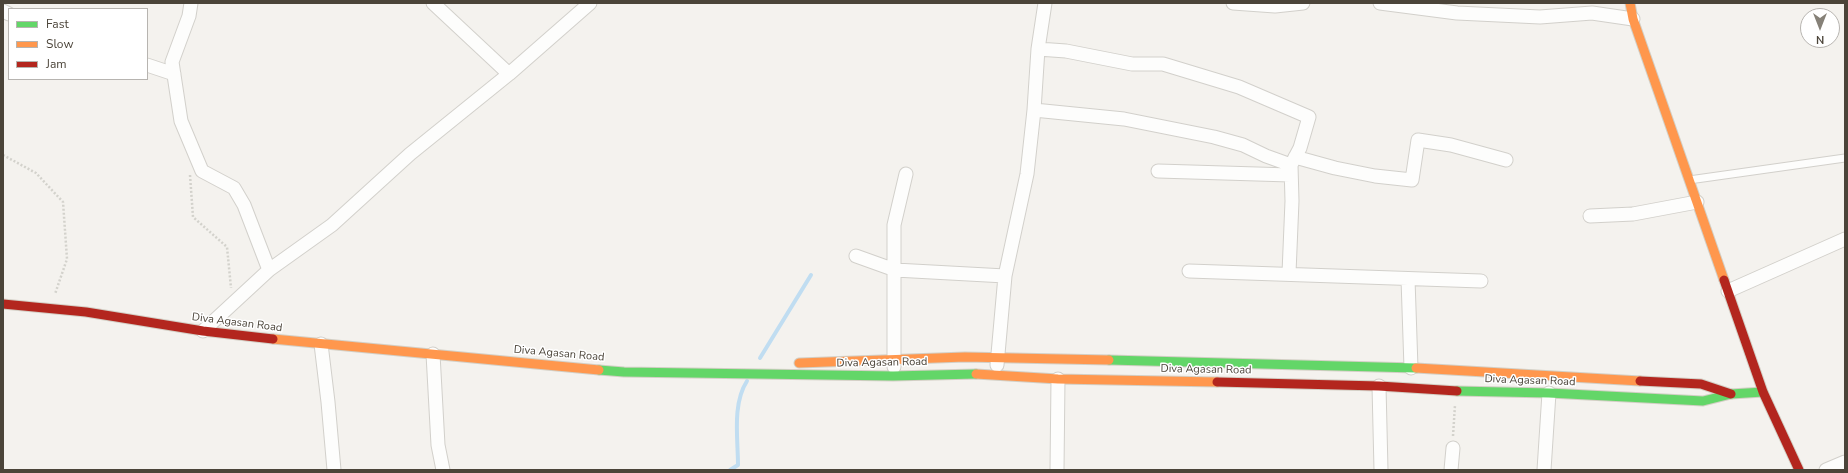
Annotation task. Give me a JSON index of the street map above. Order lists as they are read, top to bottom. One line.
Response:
{"streets":{"street":["Diva Agasan Road"]},"legend":["Fast","Slow","Jam"],"north":"bottom"}
